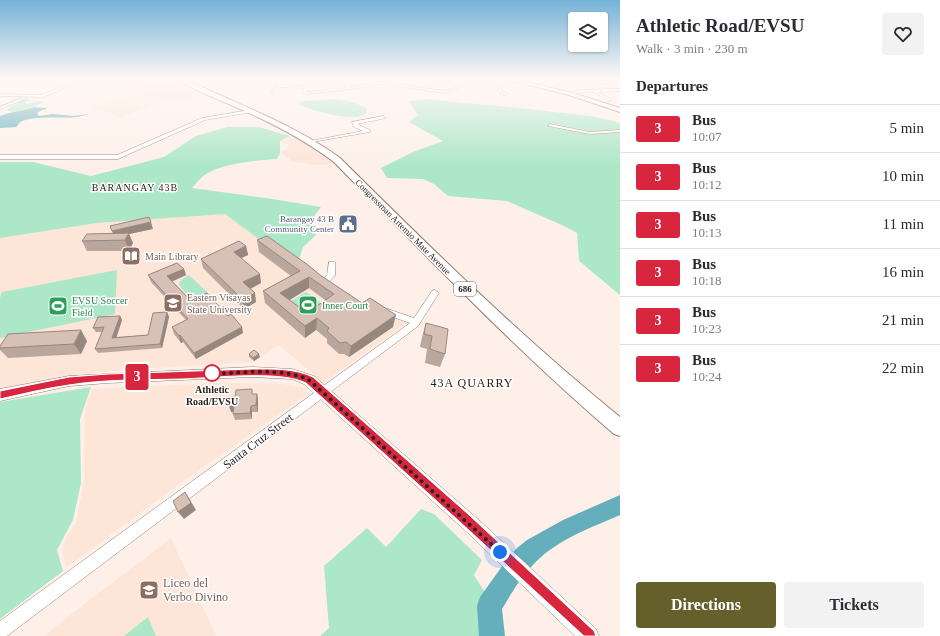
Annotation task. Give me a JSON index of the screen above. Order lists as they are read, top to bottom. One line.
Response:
{"streets":{"main road":["Congressman Artemio Mate Avenue","686"],"street":["Santa Cruz Street"]},"districts":["BARANGAY 43B","43A QUARRY"],"places":{"public building":["Barangay 43 B Community Center"],"library":["Main Library"],"school or university":["Eastern Visayas State University","Liceo del Verbo Divino"],"sports":["Inner Court","EVSU Soccer Field"],"other":["Athletic Road/EVSU"]},"lines":["bus line 3"],"page":{"on_map":"3","heading":[["Athletic Road/EVSU","Walk · 3 min · 230 m"],"Departures"],"list":[{"mark":"3","name":"Bus","note":"10:07","value":"5 min"},{"mark":"3","name":"Bus","note":"10:12","value":"10 min"},{"mark":"3","name":"Bus","note":"10:13","value":"11 min"},{"mark":"3","name":"Bus","note":"10:18","value":"16 min"},{"mark":"3","name":"Bus","note":"10:23","value":"21 min"},{"mark":"3","name":"Bus","note":"10:24","value":"22 min"}],"buttons":["Directions","Tickets"]}}
